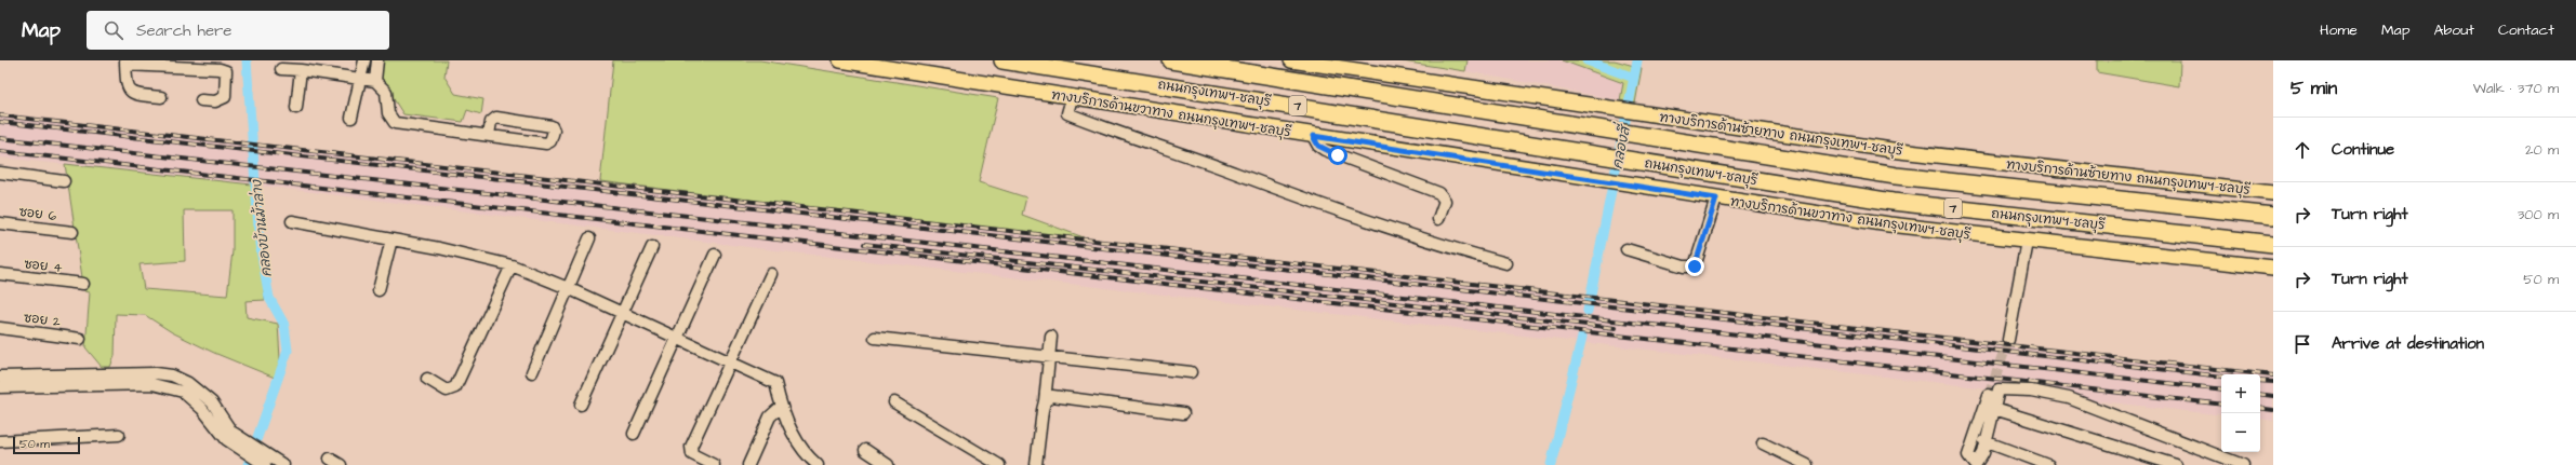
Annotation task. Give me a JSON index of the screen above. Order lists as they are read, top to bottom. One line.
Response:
{"streets":{"highway":["ถนนกรุงเทพฯ-ชลบุรี","7"],"main road":["ทางบริการด้านขวาทาง ถนนกรุงเทพฯ-ชลบุรี","ทางบริการด้านซ้ายทาง ถนนกรุงเทพฯ-ชลบุรี"],"street":["ซอย 6","ซอย 4","ซอย 2"]},"water":["คลองสี่","คลองบ้านม้าล่าง"],"scale_bar":"50 m","page":{"header":"Map","search":"Search here","nav":["Home","Map","About","Contact"],"heading":["5 min","Walk · 370 m"],"list":[["Continue","20 m"],["Turn right","300 m"],["Turn right","50 m"],"Arrive at destination"],"map_buttons":["+","−"],"scale":"50 m"}}
